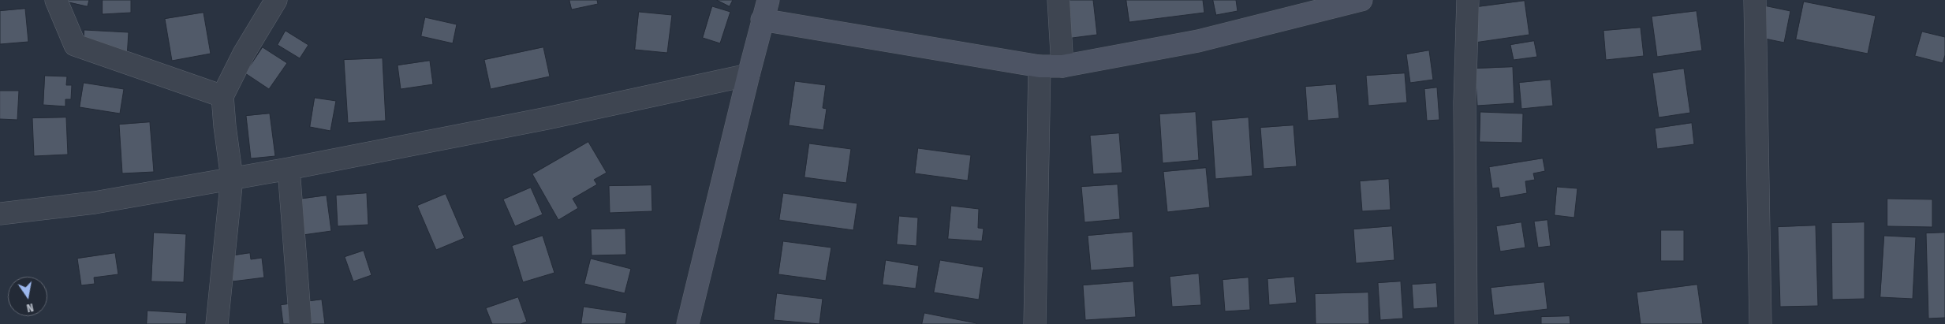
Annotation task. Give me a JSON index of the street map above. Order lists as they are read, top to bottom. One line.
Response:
{"north":"bottom"}
